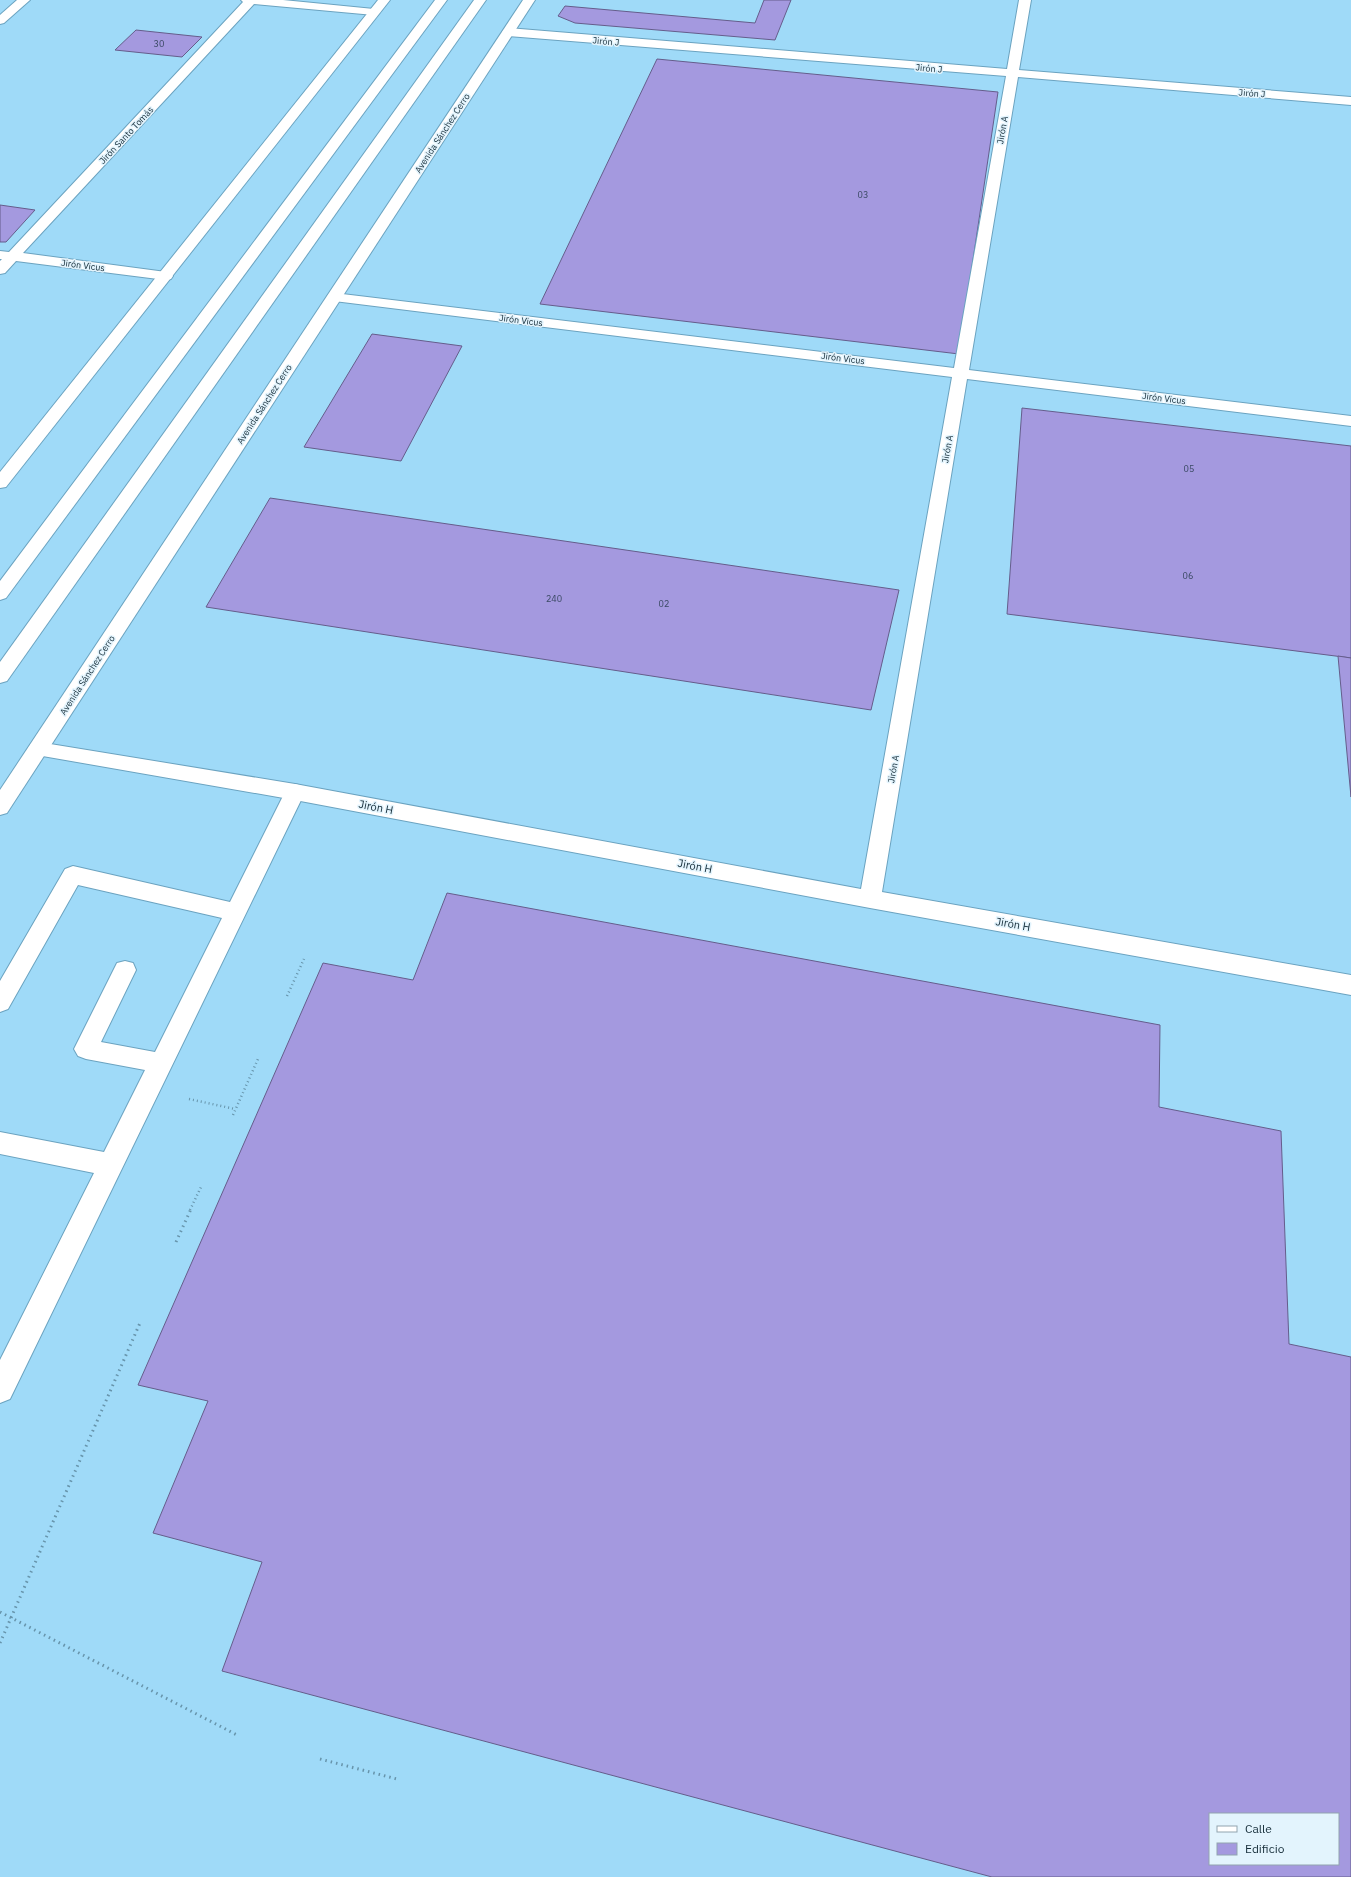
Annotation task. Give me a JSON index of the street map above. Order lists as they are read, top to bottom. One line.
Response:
{"streets":{"street":["Jirón J","Jirón A","Avenida Sánchez Cerro","Jirón Santo Tomás","Jirón Vicus","Jirón H"]},"crossings":[["Jirón J","Jirón A"],["Jirón J","Avenida Sánchez Cerro"],["Jirón A","Jirón Vicus"],["Jirón A","Jirón H"],["Avenida Sánchez Cerro","Jirón Vicus"],["Avenida Sánchez Cerro","Jirón H"],["Jirón Santo Tomás","Jirón Vicus"]],"house_numbers":["30","03","05","06","240","02"],"legend":["Calle","Edificio"]}
